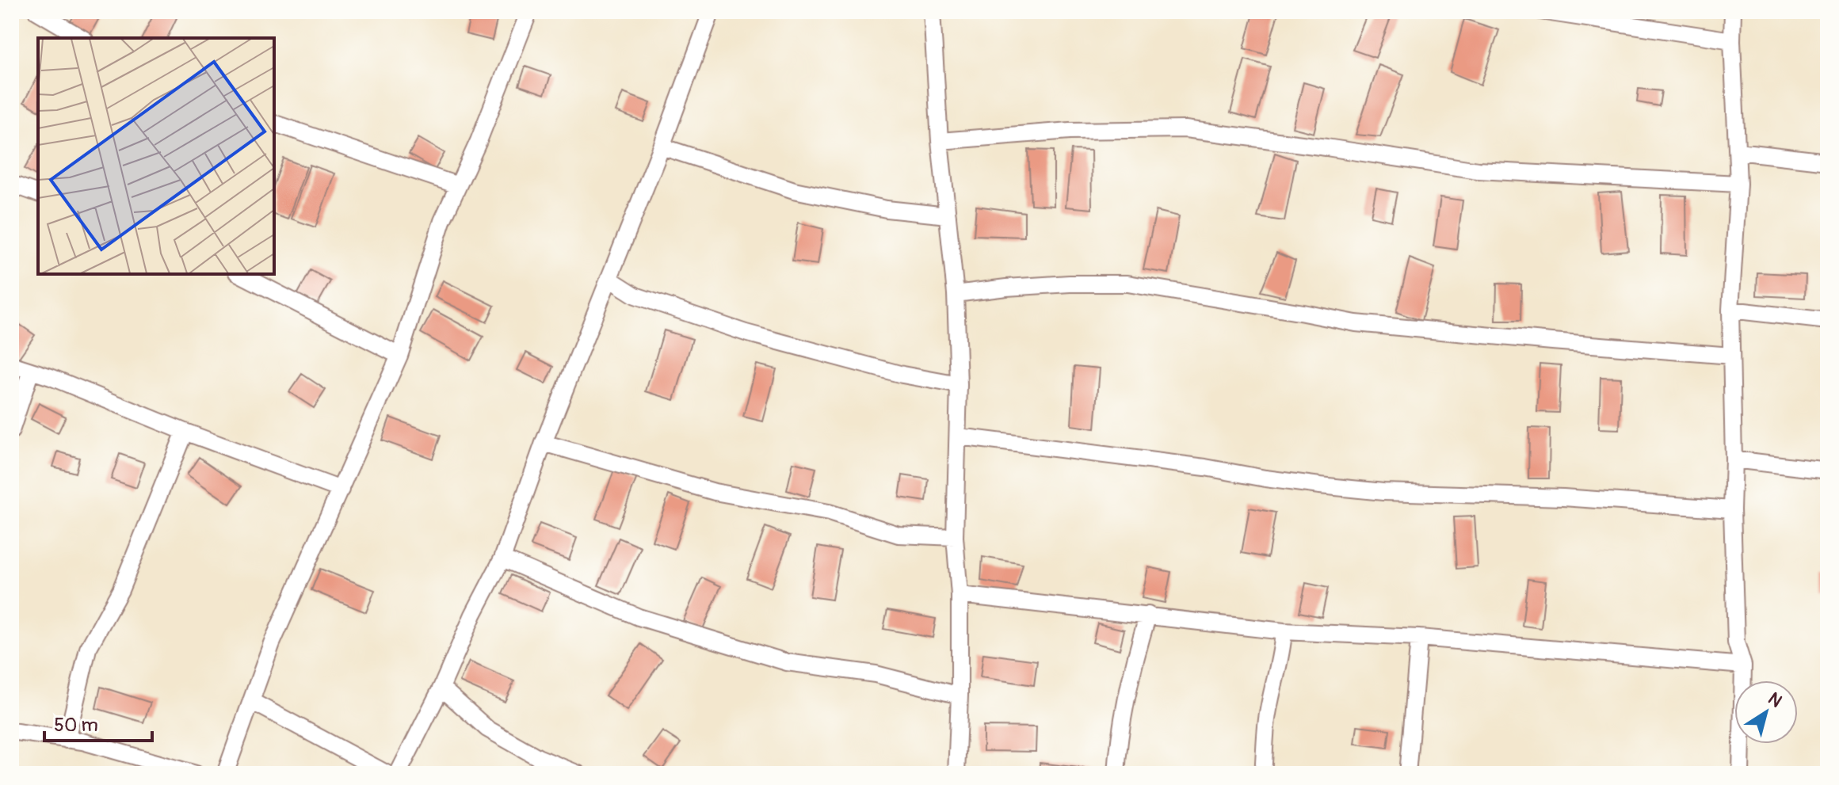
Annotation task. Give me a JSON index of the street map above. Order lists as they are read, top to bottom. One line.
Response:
{"scale_bar":"50 m","north":"top right"}
